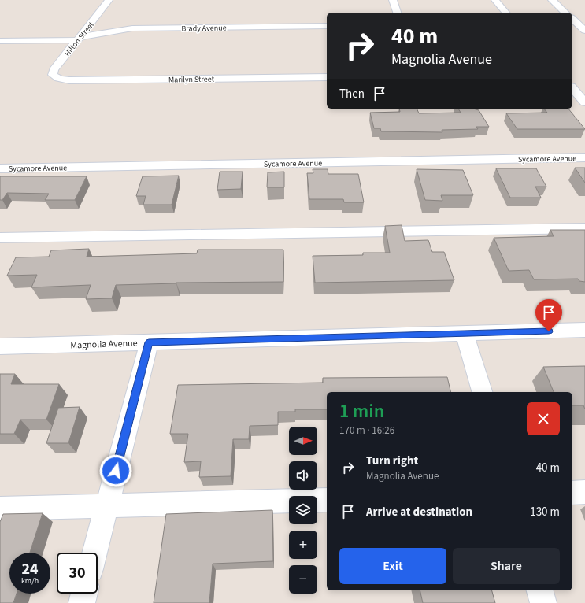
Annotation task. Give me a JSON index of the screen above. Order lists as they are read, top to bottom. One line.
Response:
{"streets":{"street":["Brady Avenue","Hilton Street","Marilyn Street","Sycamore Avenue","Magnolia Avenue"]},"crossings":[["Brady Avenue","Hilton Street"],["Hilton Street","Marilyn Street"]],"north":"right","page":{"turn":["40 m","Magnolia Avenue"],"then":"Then","heading":["1 min","170 m · 16:26"],"map_buttons":["+","−"],"list":[{"name":"Turn right","note":"Magnolia Avenue","value":"40 m"},{"name":"Arrive at destination","value":"130 m"}],"buttons":["Exit","Share"],"speed":"24 km/h","limit":"30"}}
